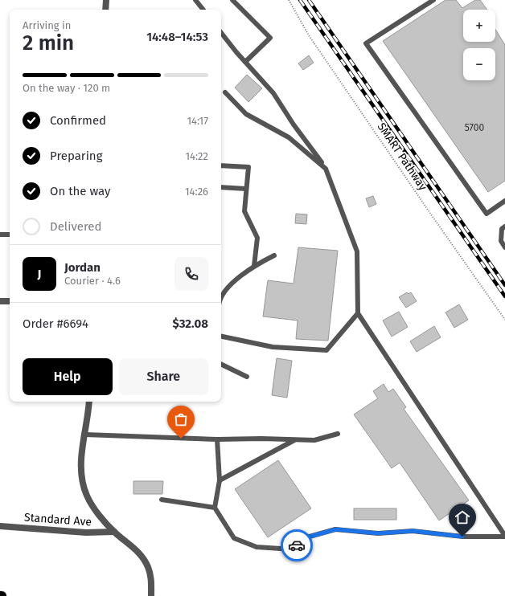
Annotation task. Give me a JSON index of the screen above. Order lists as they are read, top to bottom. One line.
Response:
{"streets":{"street":["Standard Ave"],"path":["SMART Pathway"]},"house_numbers":["5700"],"page":{"map_buttons":["+","−"],"heading":["2 min","Arriving in","14:48–14:53"],"panel":["Jordan","Courier · 4.6","Order #6694","$32.08"],"bar":"On the way · 120 m","list":[["Confirmed","14:17"],["Preparing","14:22"],["On the way","14:26"],"Delivered"],"round":"J","buttons":["Help","Share"]}}
